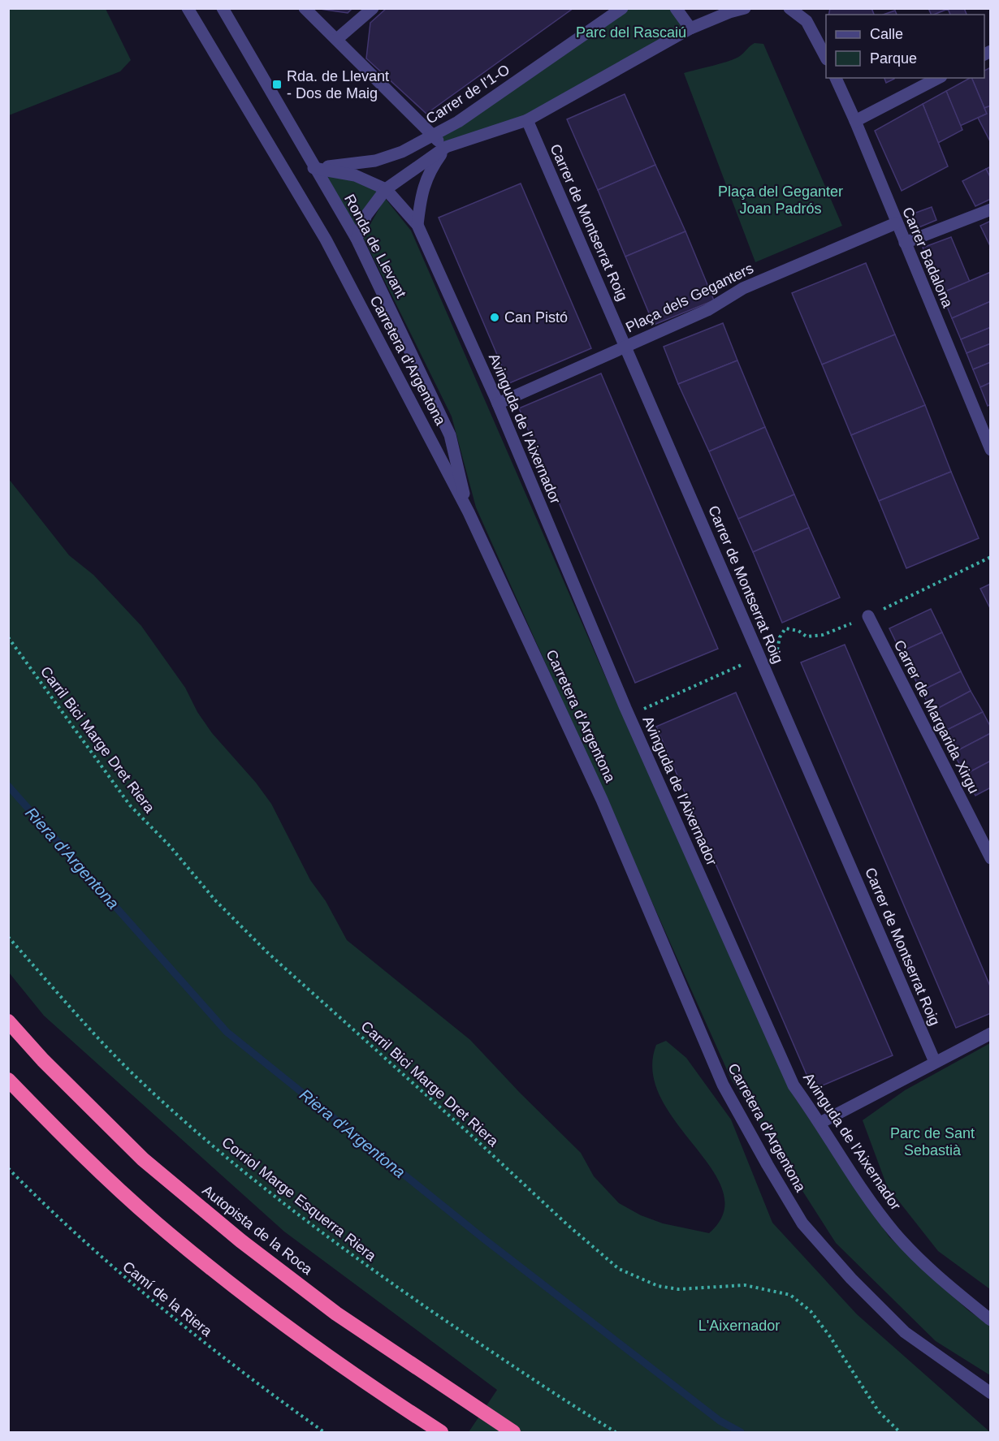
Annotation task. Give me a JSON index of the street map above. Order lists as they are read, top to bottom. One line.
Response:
{"streets":{"highway":["Autopista de la Roca"],"street":["Carrer de l'1-O","Carrer de Montserrat Roig","Ronda de Llevant","Carrer Badalona","Plaça dels Geganters","Carretera d'Argentona","Avinguda de l'Aixernador","Carrer de Margarida Xirgu"],"path":["Carril Bici Marge Dret Riera","Corriol Marge Esquerra Riera","Camí de la Riera"]},"crossings":[["Carrer de l'1-O","Ronda de Llevant"],["Carrer de Montserrat Roig","Plaça dels Geganters"],["Ronda de Llevant","Carretera d'Argentona"],["Carrer Badalona","Plaça dels Geganters"],["Plaça dels Geganters","Avinguda de l'Aixernador"]],"water":["Riera d'Argentona"],"parks":["Parc del Rascaiú","Plaça del Geganter Joan Padrós","Parc de Sant Sebastià","L'Aixernador"],"places":{"transit":["Rda. de Llevant - Dos de Maig"],"other":["Can Pistó"]},"legend":["Calle","Parque"]}
